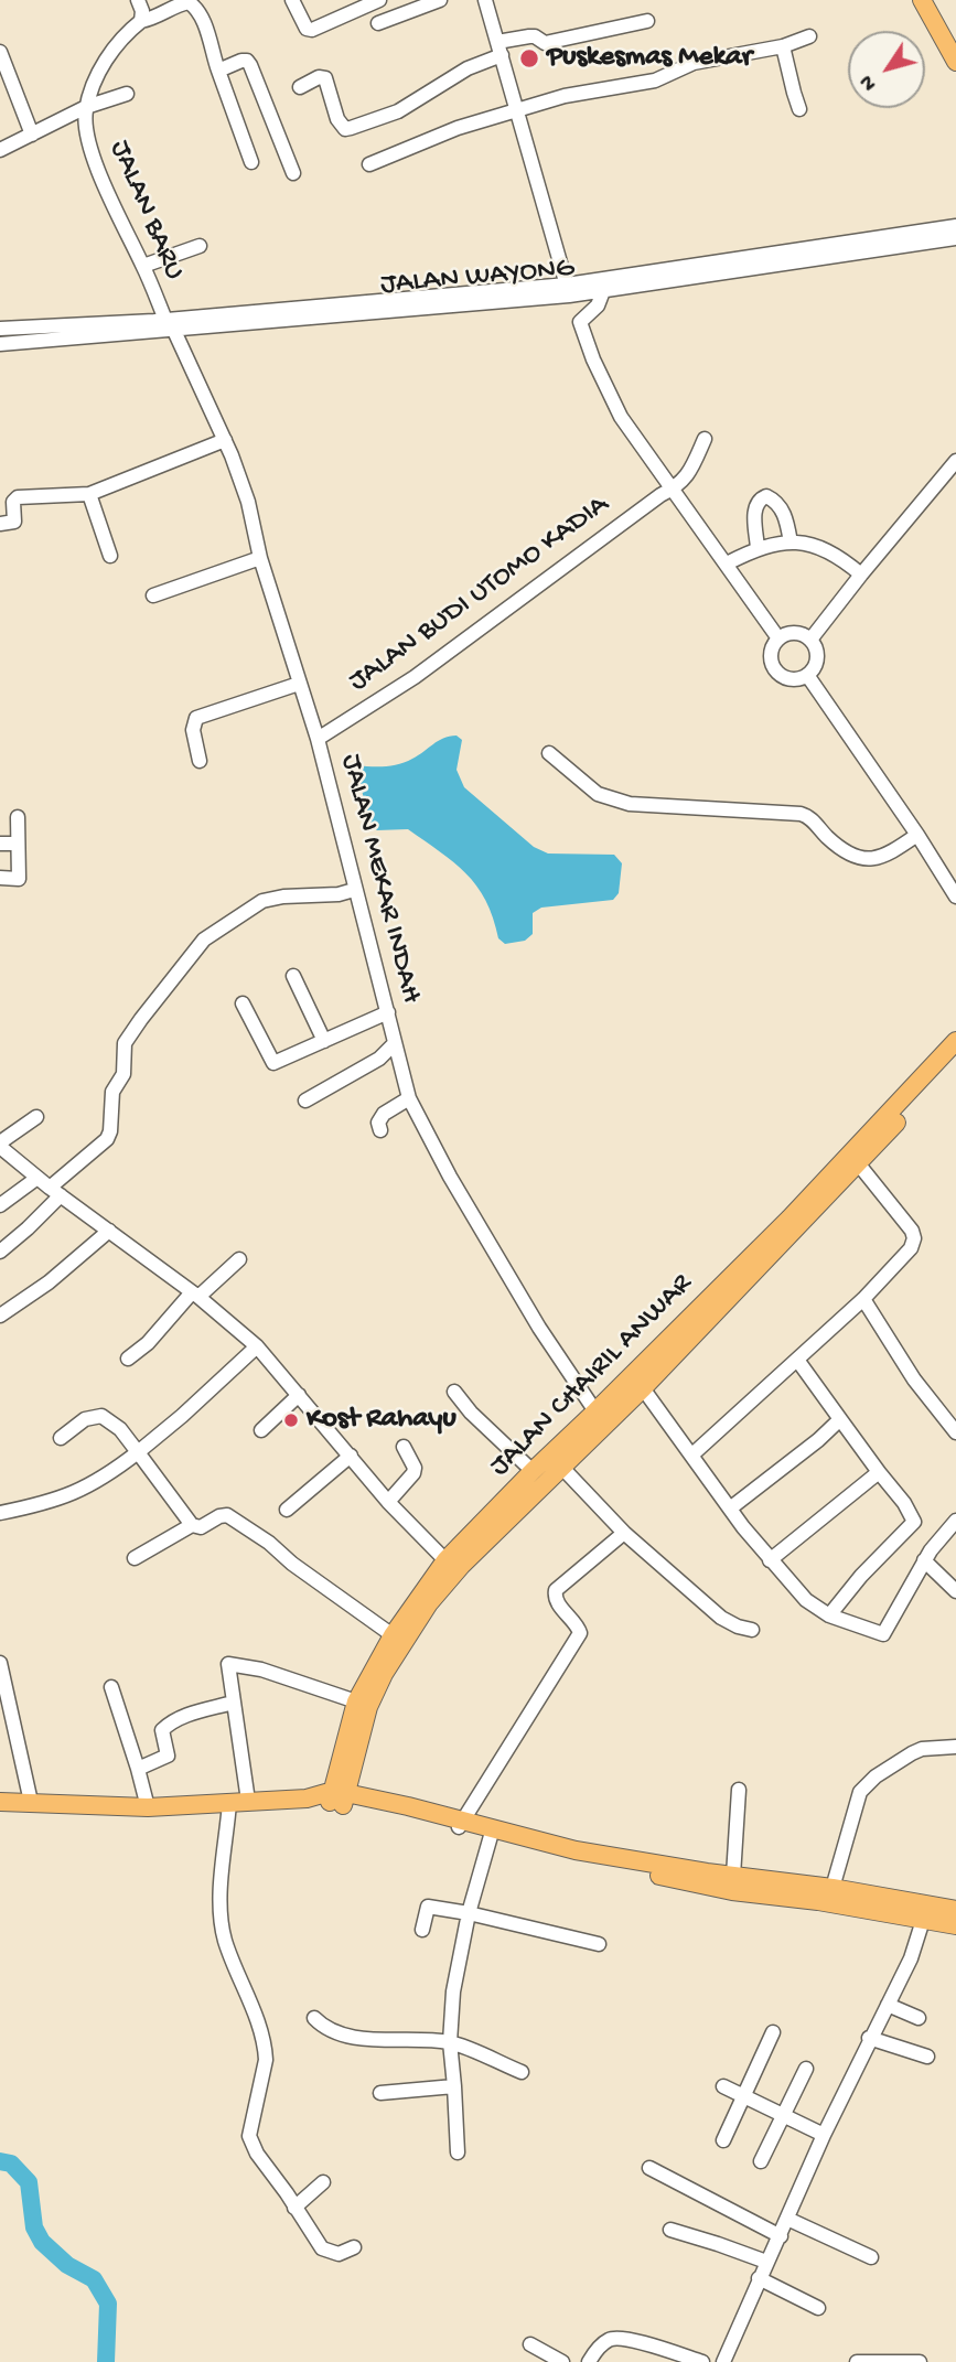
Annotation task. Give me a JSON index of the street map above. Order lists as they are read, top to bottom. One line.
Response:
{"streets":{"main road":["JALAN CHAIRIL ANWAR"],"street":["JALAN BARU","JALAN WAYONG","JALAN BUDI UTOMO KADIA","JALAN MEKAR INDAH"]},"crossings":[["JALAN BARU","JALAN WAYONG"],["JALAN BARU","JALAN MEKAR INDAH"],["JALAN WAYONG","JALAN MEKAR INDAH"],["JALAN BUDI UTOMO KADIA","JALAN MEKAR INDAH"],["JALAN MEKAR INDAH","JALAN CHAIRIL ANWAR"]],"places":["Puskesmas Mekar","Kost Rahayu"],"north":"bottom left"}
